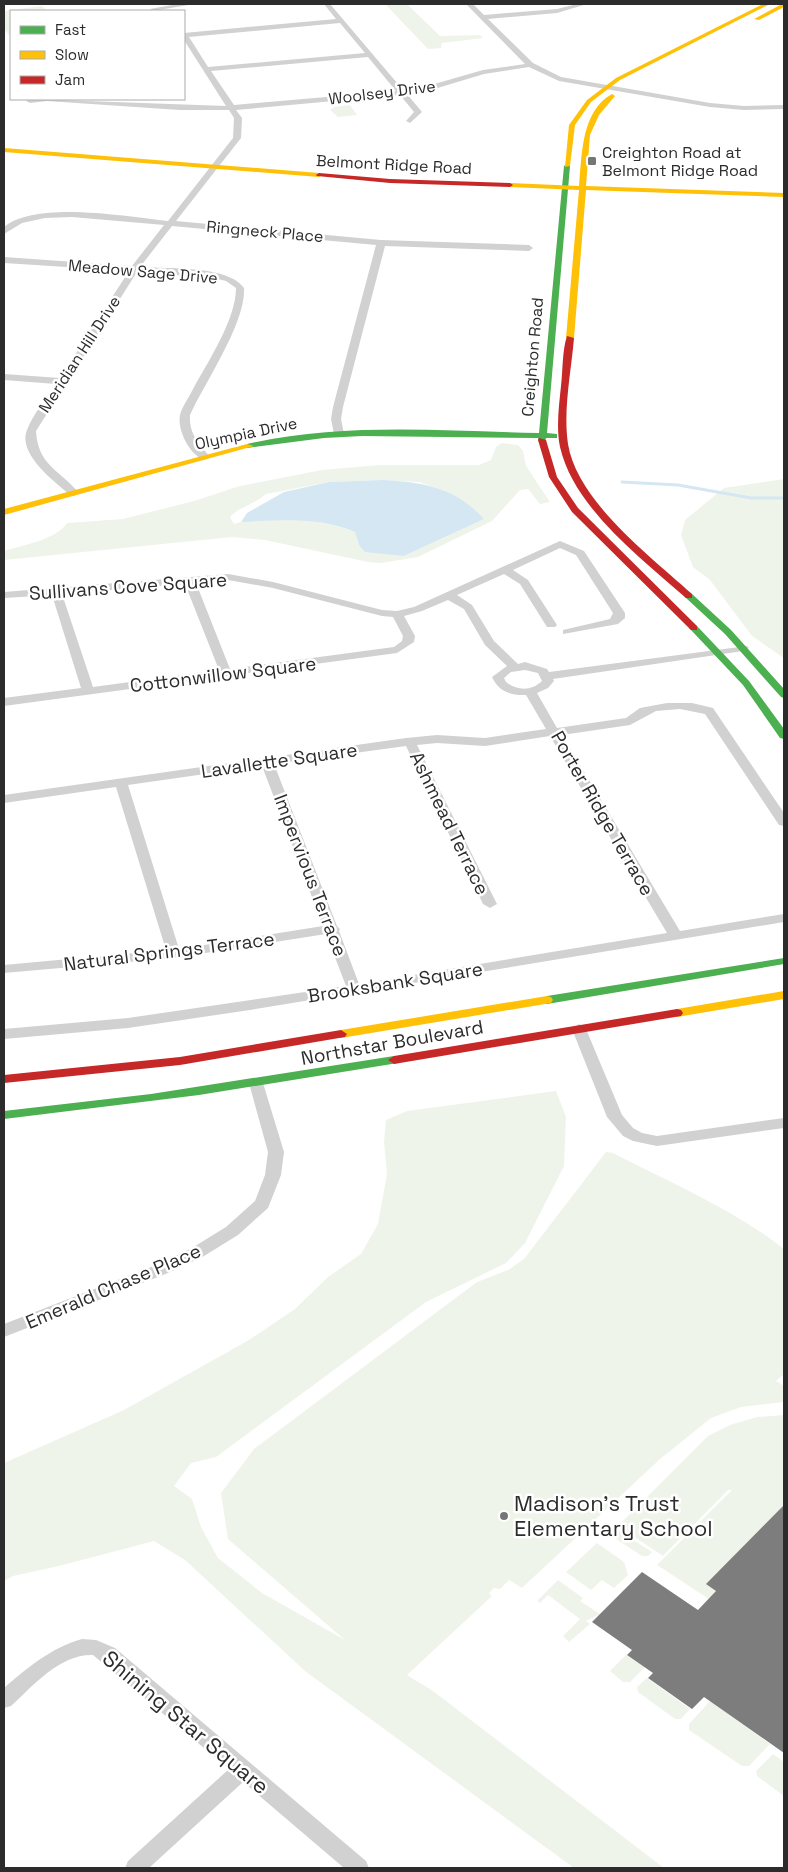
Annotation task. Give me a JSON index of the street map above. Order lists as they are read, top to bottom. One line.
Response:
{"streets":{"street":["Woolsey Drive","Belmont Ridge Road","Ringneck Place","Meadow Sage Drive","Meridian Hill Drive","Creighton Road","Olympia Drive","Sullivans Cove Square","Cottonwillow Square","Lavallette Square","Porter Ridge Terrace","Ashmead Terrace","Impervious Terrace","Natural Springs Terrace","Brooksbank Square","Northstar Boulevard","Emerald Chase Place","Shining Star Square"]},"crossings":[["Woolsey Drive","Meridian Hill Drive"],["Belmont Ridge Road","Meridian Hill Drive"],["Belmont Ridge Road","Creighton Road"],["Ringneck Place","Meridian Hill Drive"],["Meadow Sage Drive","Meridian Hill Drive"],["Meadow Sage Drive","Olympia Drive"],["Meridian Hill Drive","Olympia Drive"],["Creighton Road","Olympia Drive"],["Sullivans Cove Square","Cottonwillow Square"],["Lavallette Square","Porter Ridge Terrace"],["Lavallette Square","Ashmead Terrace"],["Lavallette Square","Impervious Terrace"],["Porter Ridge Terrace","Brooksbank Square"],["Impervious Terrace","Natural Springs Terrace"],["Impervious Terrace","Brooksbank Square"],["Northstar Boulevard","Emerald Chase Place"]],"places":{"transit":["Creighton Road at Belmont Ridge Road"],"other":["Madison's Trust Elementary School"]},"legend":["Fast","Slow","Jam"]}
